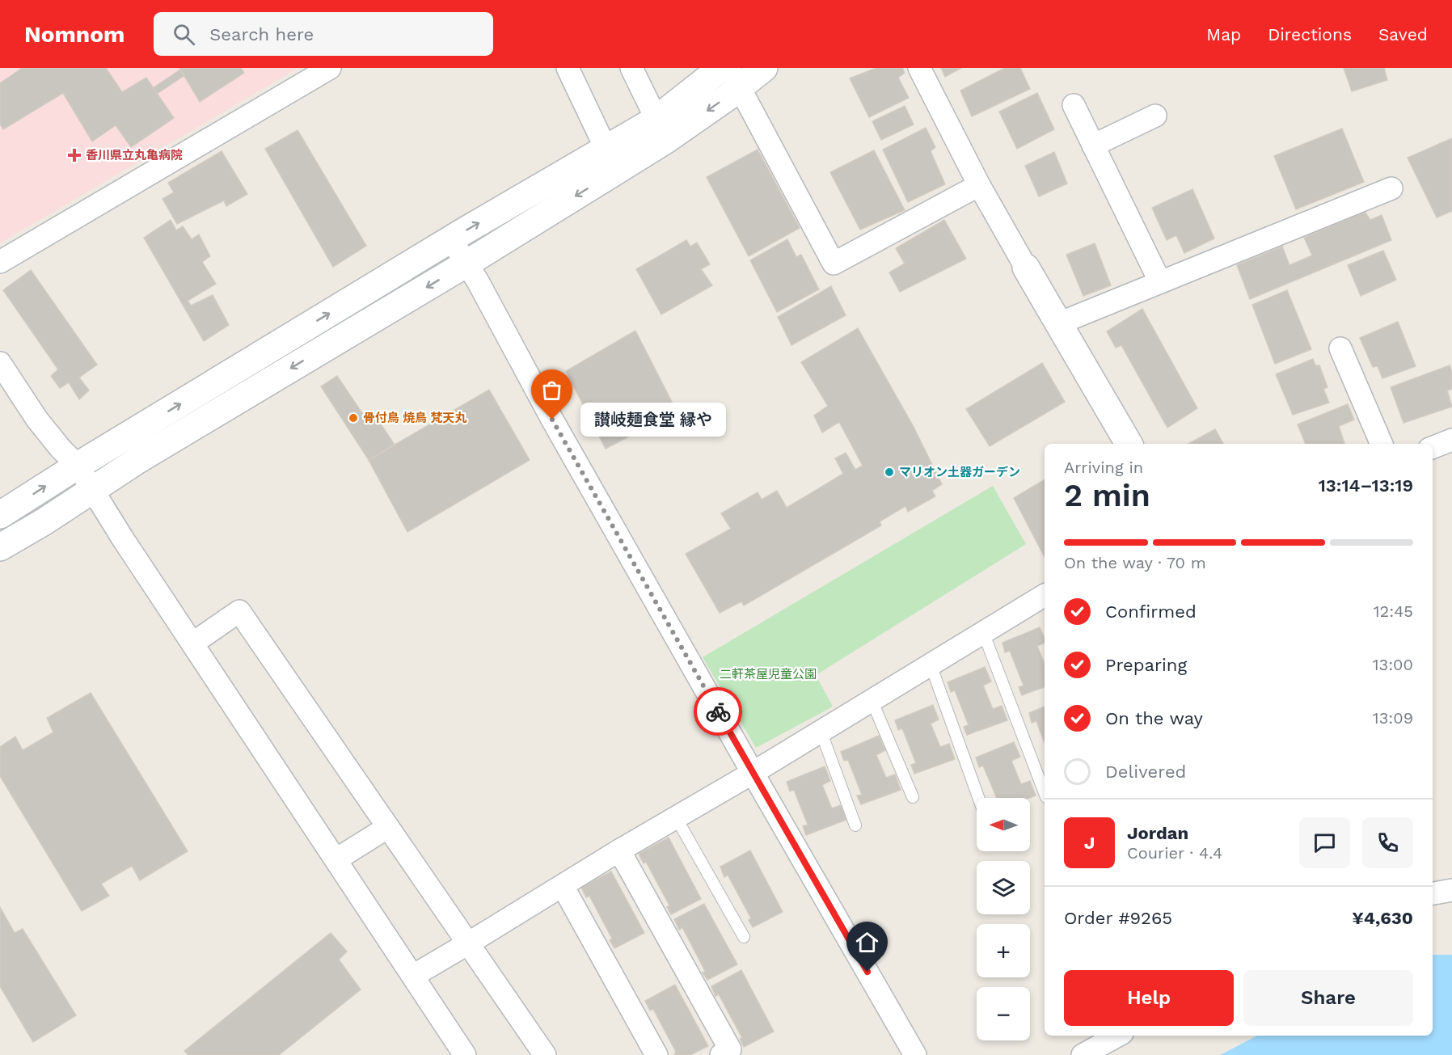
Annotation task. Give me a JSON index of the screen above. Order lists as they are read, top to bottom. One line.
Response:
{"parks":["二軒茶屋児童公園"],"places":{"health":["香川県立丸亀病院"],"other":["骨付鳥 焼鳥 梵天丸","讃岐麺食堂 縁や","マリオン土器ガーデン"]},"north":"left","page":{"header":"Nomnom","search":"Search here","nav":["Map","Directions","Saved"],"bubble":"讃岐麺食堂 縁や","heading":["2 min","Arriving in","13:14–13:19"],"panel":["Jordan","Courier · 4.4","Order #9265","¥4,630"],"bar":"On the way · 70 m","list":[["Confirmed","12:45"],["Preparing","13:00"],["On the way","13:09"],"Delivered"],"map_buttons":["+","−"],"round":"J","buttons":["Help","Share"]}}
